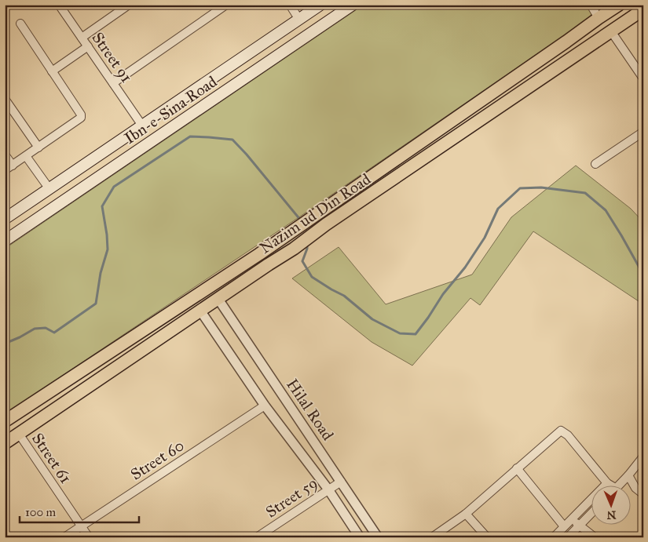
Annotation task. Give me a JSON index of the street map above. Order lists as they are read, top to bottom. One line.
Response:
{"streets":{"main road":["Ibn-e-Sina Road","Nazim ud Din Road"],"street":["Street 91","Hilal Road","Street 61","Street 60","Street 59"]},"crossings":[["Street 91","Ibn-e-Sina Road"],["Nazim ud Din Road","Hilal Road"],["Nazim ud Din Road","Street 61"],["Hilal Road","Street 60"],["Hilal Road","Street 59"],["Street 61","Street 60"]],"scale_bar":"100 m","north":"bottom"}
